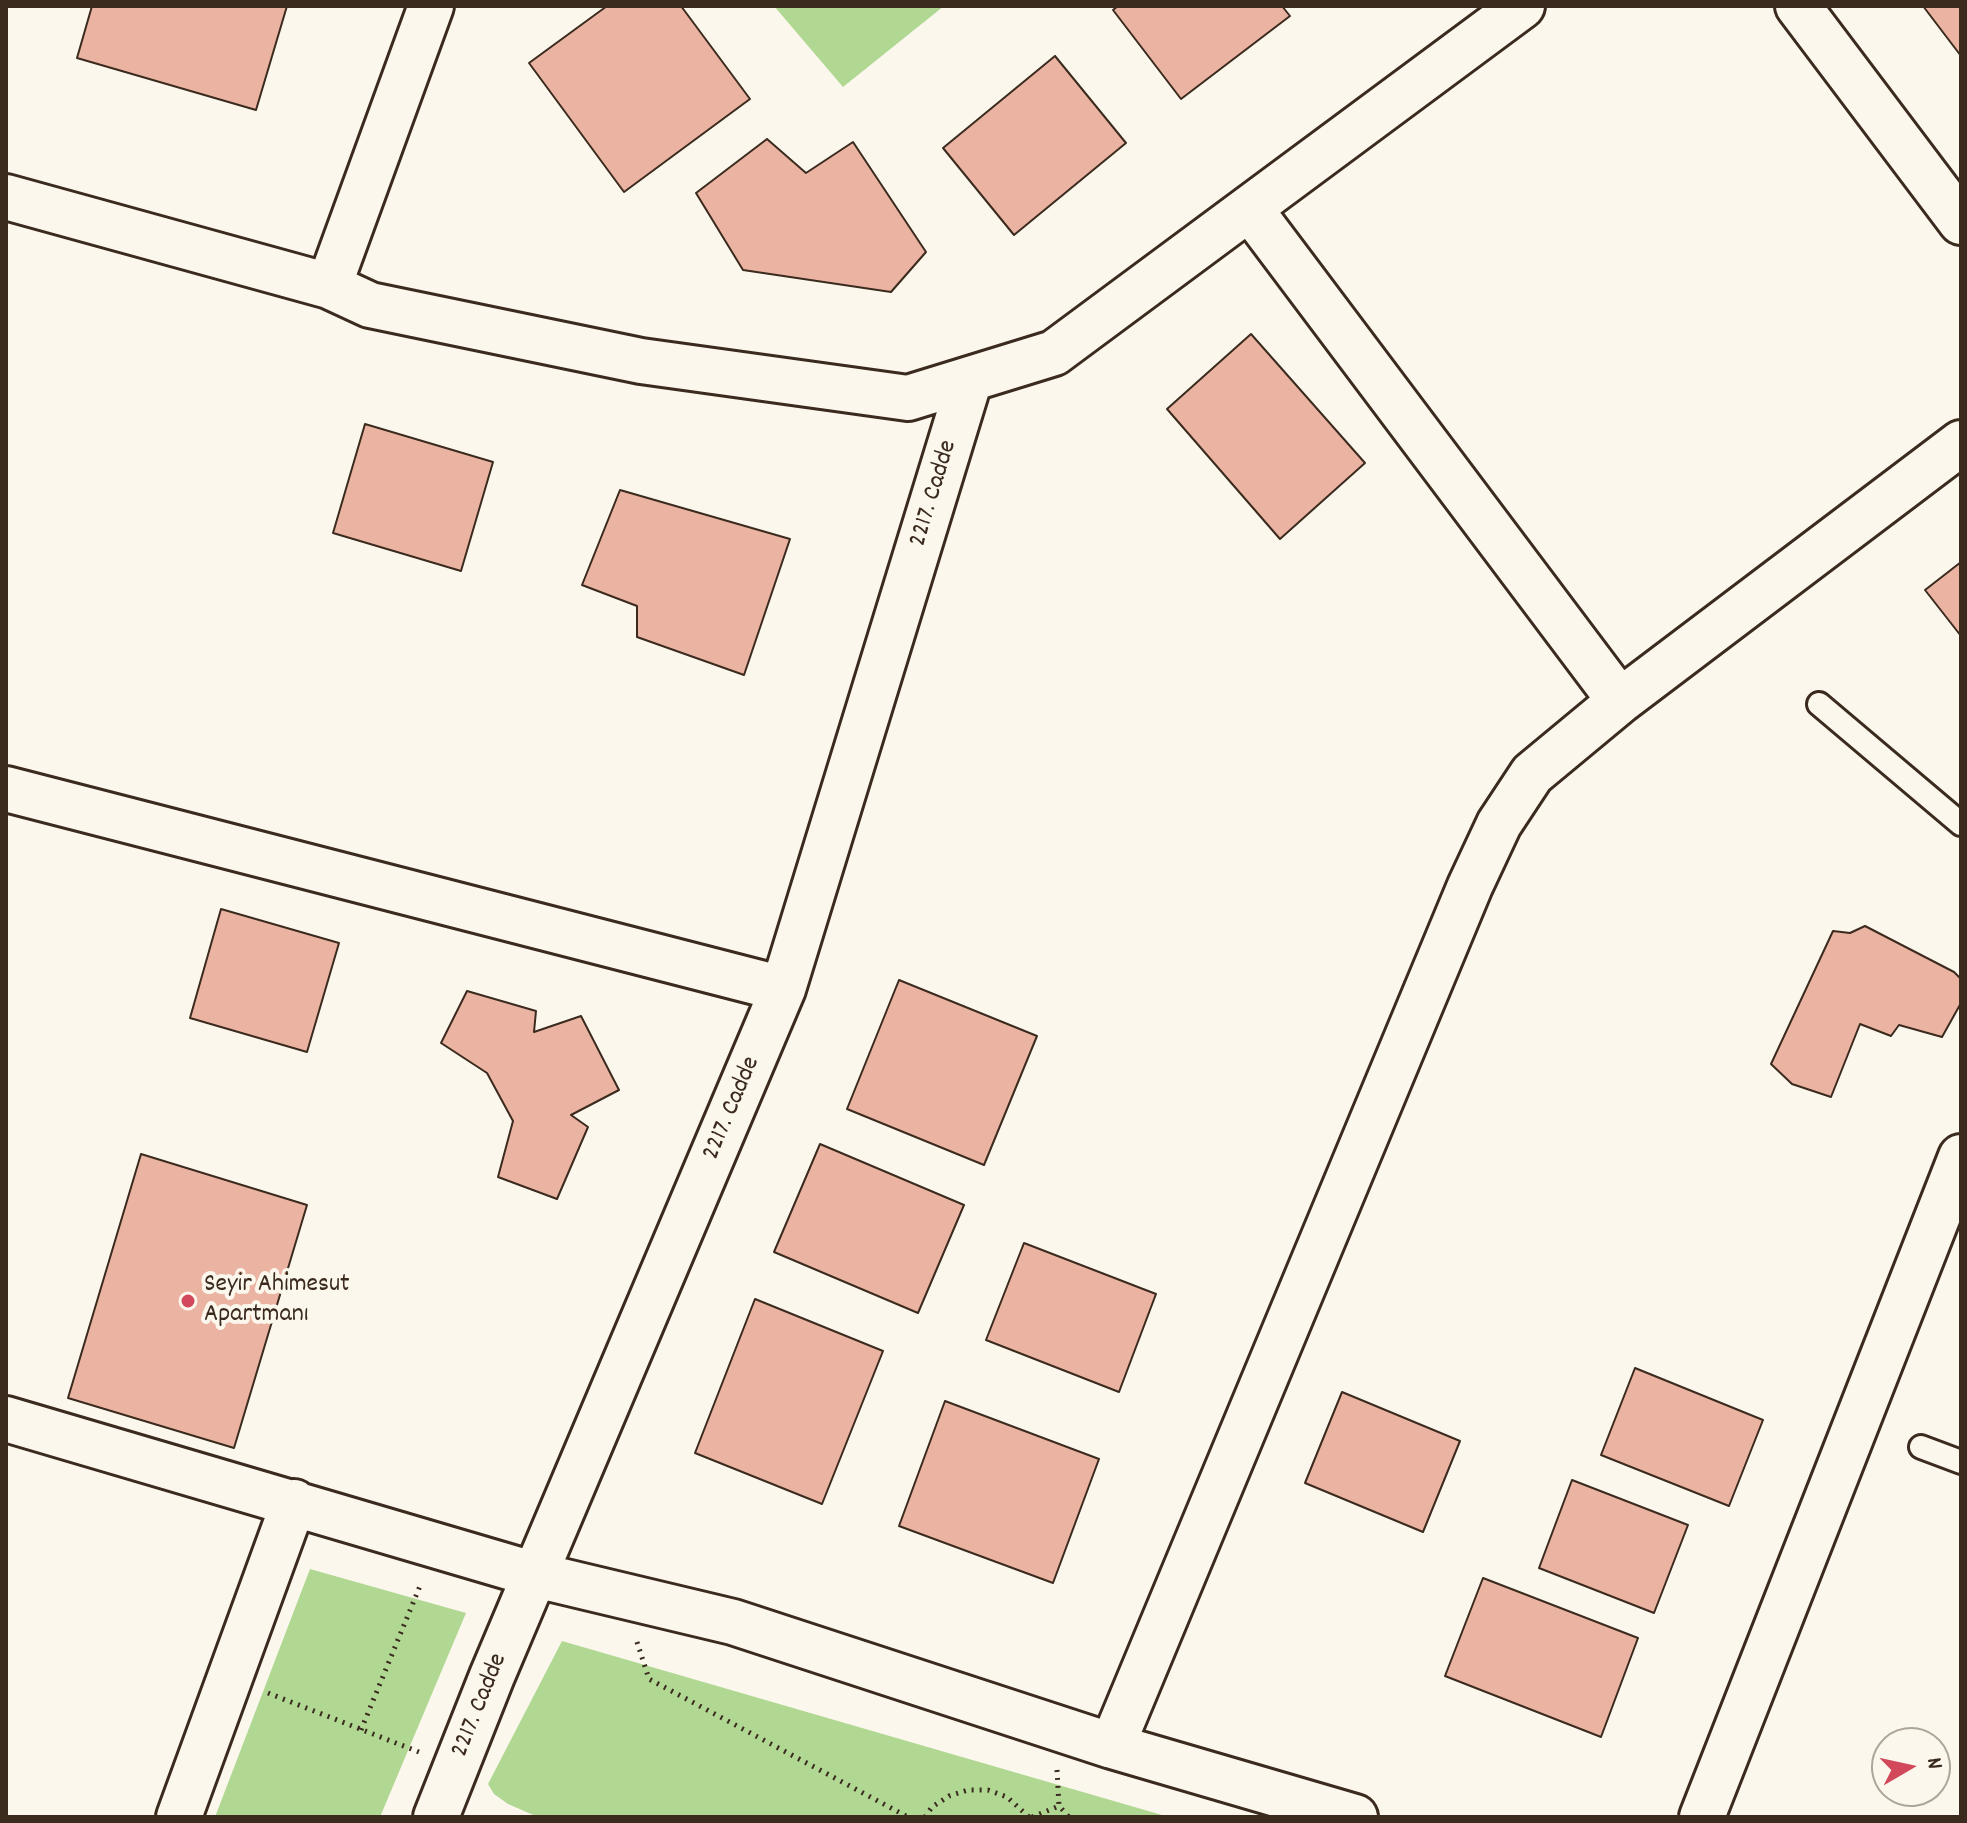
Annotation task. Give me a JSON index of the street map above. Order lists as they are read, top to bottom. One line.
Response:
{"streets":{"street":["2217. Cadde"]},"places":["Seyir Ahimesut Apartmanı"],"north":"right"}
